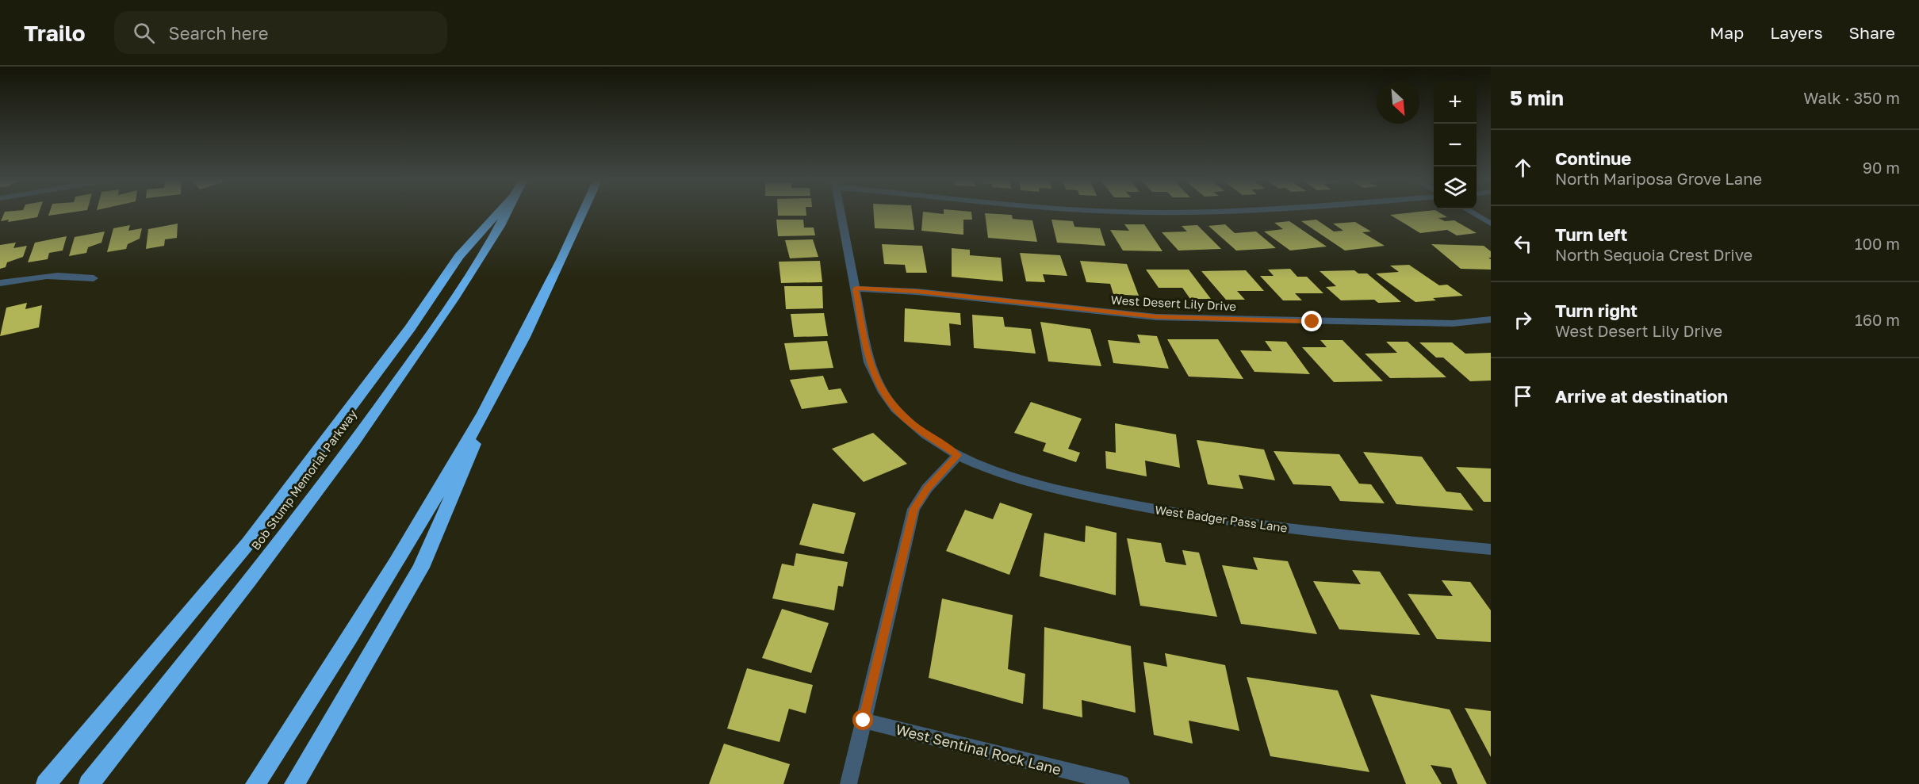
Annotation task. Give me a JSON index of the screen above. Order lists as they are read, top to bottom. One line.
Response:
{"streets":{"highway":["Bob Stump Memorial Parkway"],"street":["West Desert Lily Drive","West Badger Pass Lane","West Sentinal Rock Lane"]},"crossings":[["West Desert Lily Drive","West Badger Pass Lane"]],"north":"bottom right","page":{"header":"Trailo","search":"Search here","nav":["Map","Layers","Share"],"heading":["5 min","Walk · 350 m"],"map_buttons":["+","−"],"list":[["Continue","North Mariposa Grove Lane","90 m"],["Turn left","North Sequoia Crest Drive","100 m"],["Turn right","West Desert Lily Drive","160 m"],"Arrive at destination"]}}
